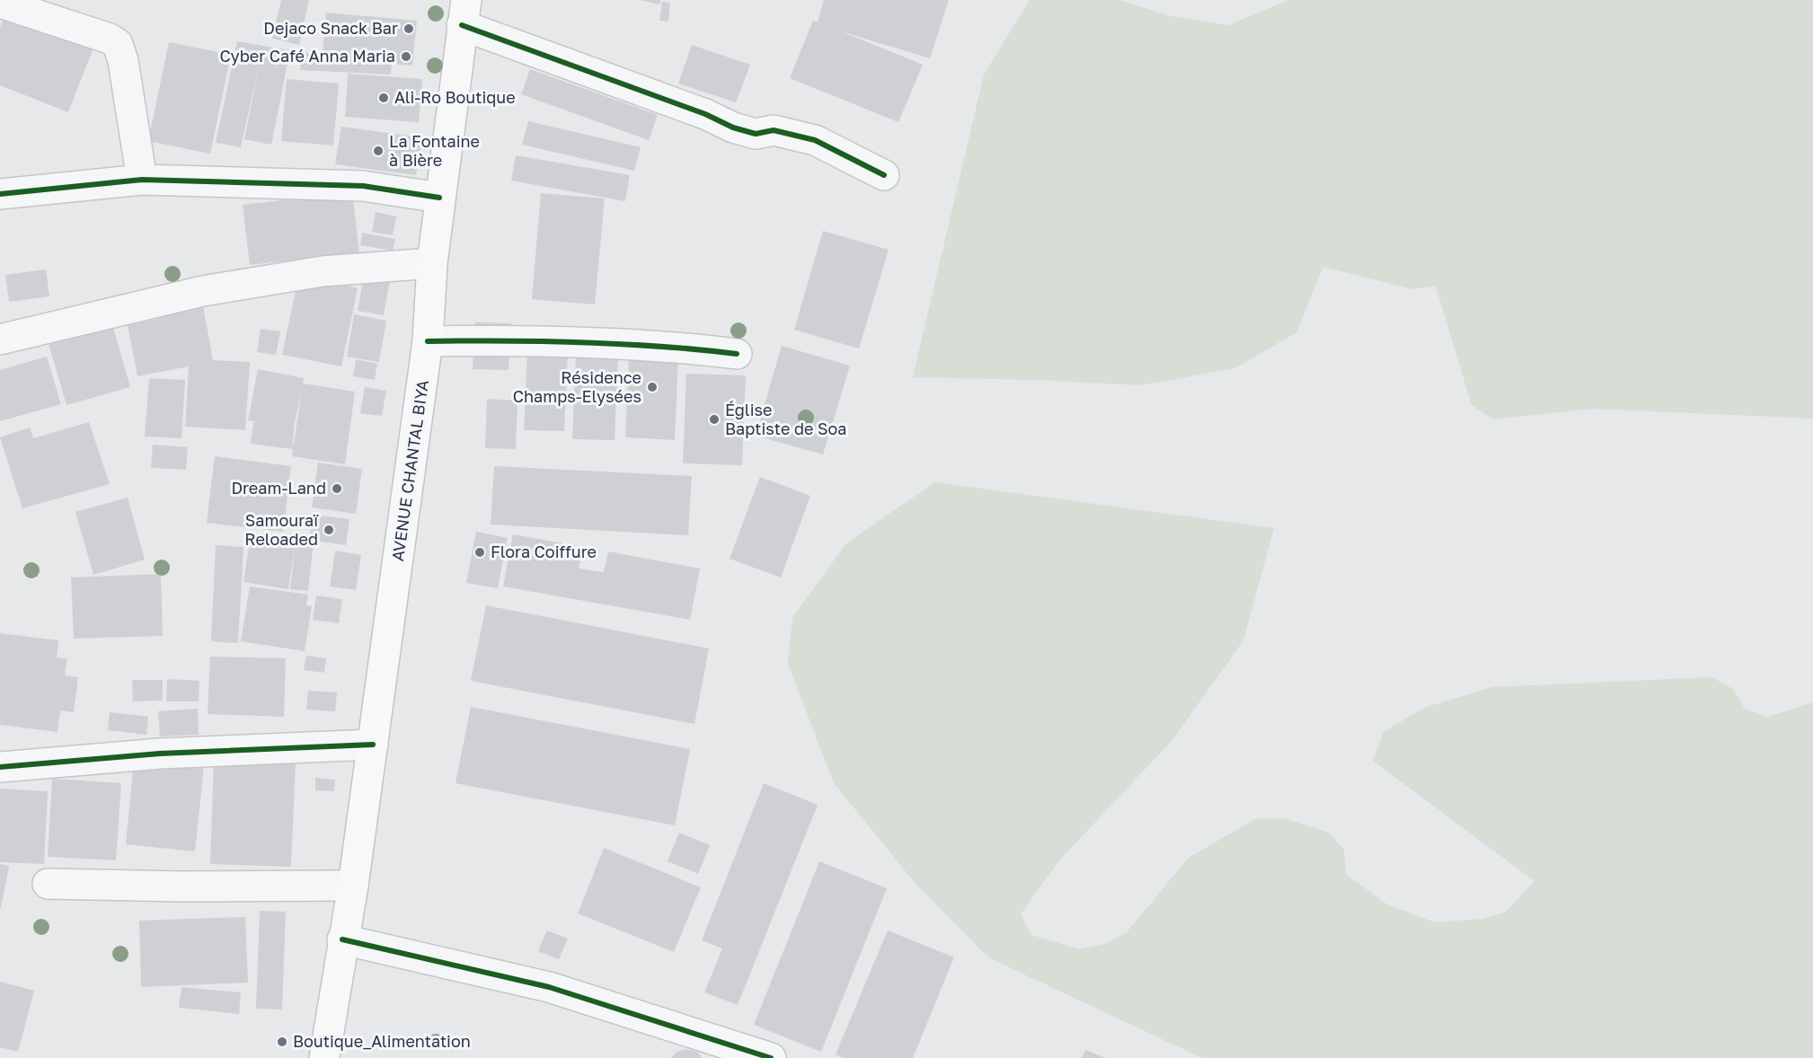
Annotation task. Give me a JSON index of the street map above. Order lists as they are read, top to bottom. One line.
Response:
{"streets":{"main road":["AVENUE CHANTAL BIYA"]},"places":["Dejaco Snack Bar","Cyber Café Anna Maria","Ali-Ro Boutique","La Fontaine à Bière","Résidence Champs-Elysées","Église Baptiste de Soa","Dream-Land","Samouraï Reloaded","Flora Coiffure","Boutique_Alimentation"]}
